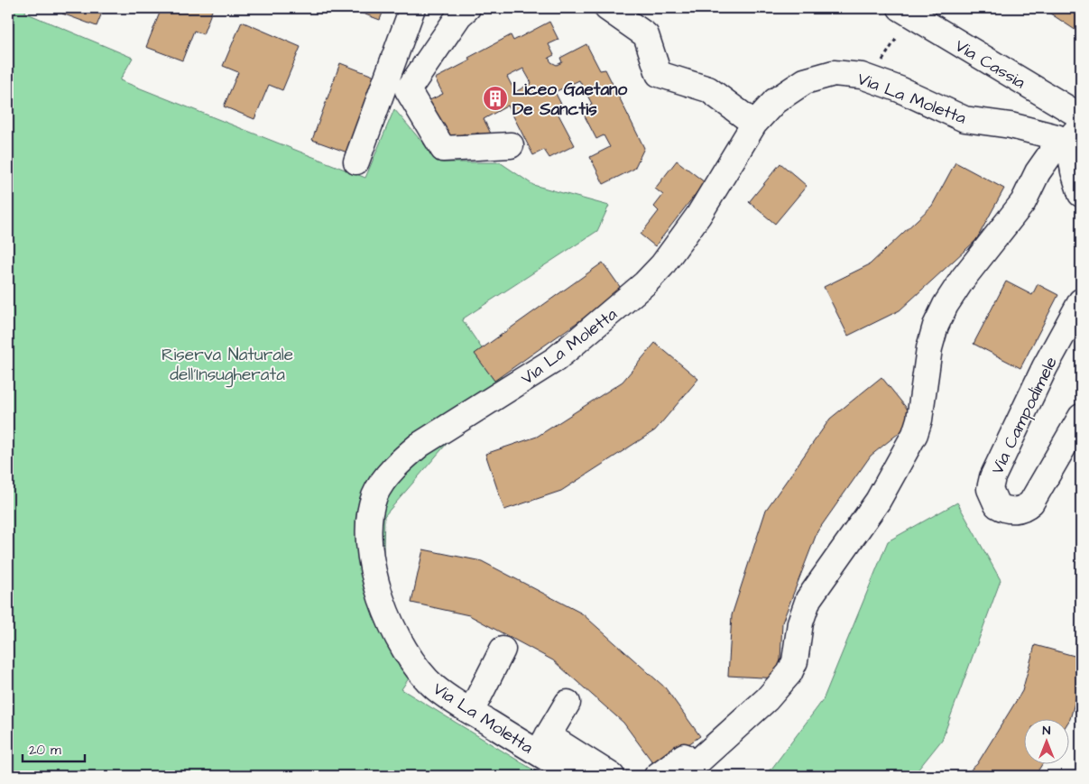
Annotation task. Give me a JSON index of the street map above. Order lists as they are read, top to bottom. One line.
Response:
{"streets":{"street":["Via Cassia","Via La Moletta","Via Campodimele"]},"crossings":[["Via Cassia","Via La Moletta"]],"parks":["Riserva Naturale dell'Insugherata"],"places":{"building":["Liceo Gaetano De Sanctis"]},"scale_bar":"20 m","north":"top"}
